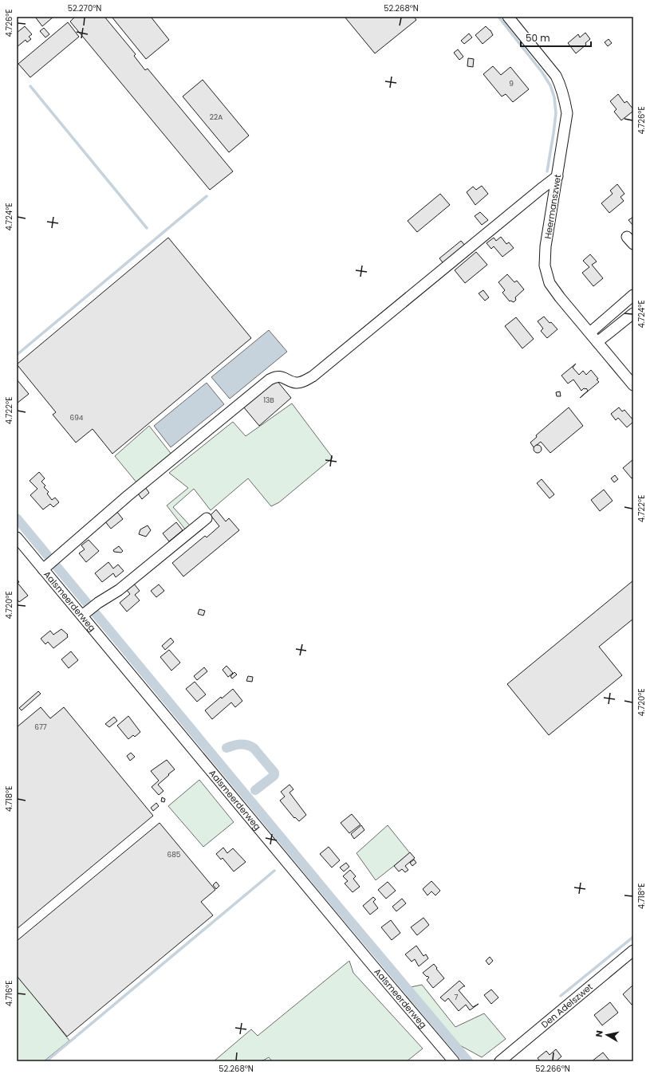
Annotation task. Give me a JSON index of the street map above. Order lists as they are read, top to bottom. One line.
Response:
{"streets":{"street":["Heermanszwet","Aalsmeerderweg","Den Adelszwet"]},"house_numbers":["9","22A","13B","694","677","685","7"],"scale_bar":"50 m","north":"left","coordinates":["52.270°N","52.268°N","4.726°E","4.724°E","4.722°E","4.720°E","4.718°E","4.716°E","52.266°N"]}
